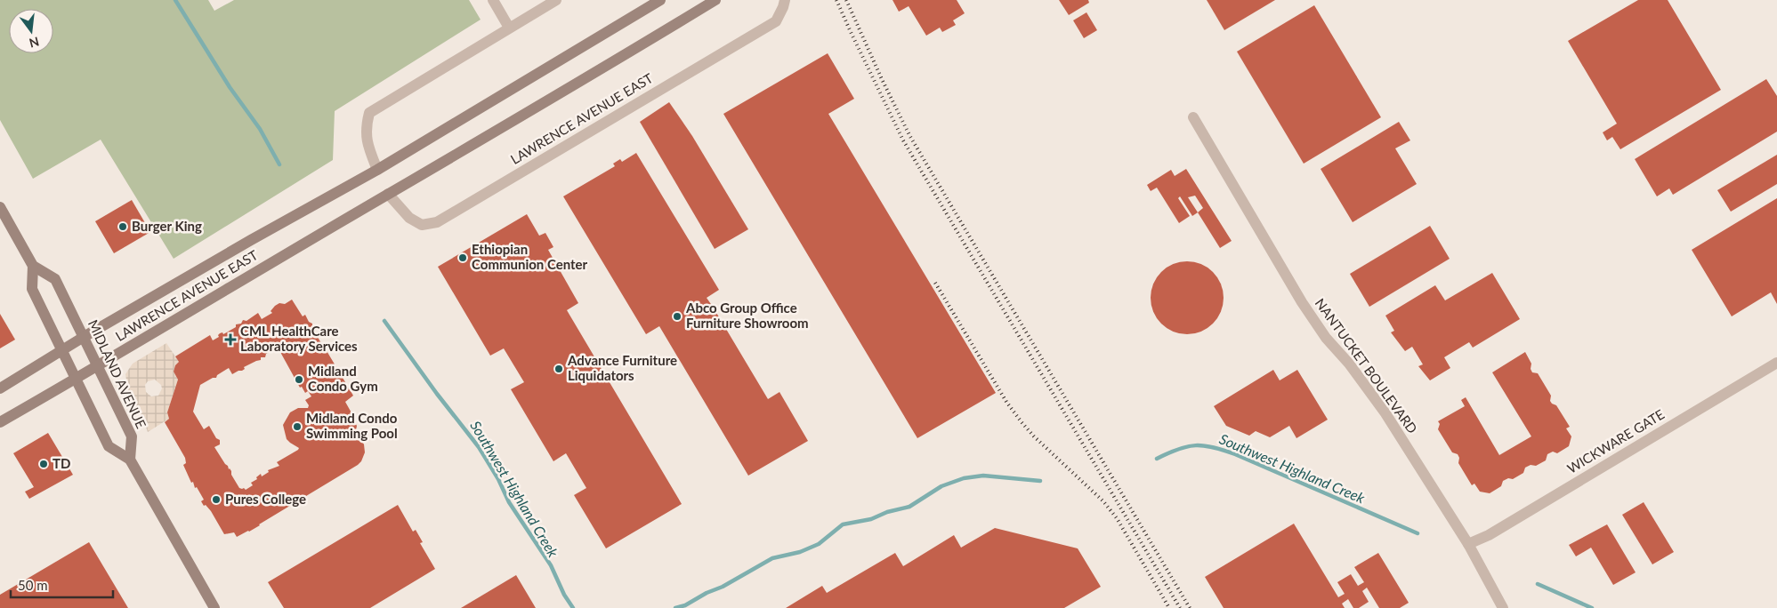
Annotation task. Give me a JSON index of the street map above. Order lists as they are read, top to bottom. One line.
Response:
{"streets":{"main road":["LAWRENCE AVENUE EAST","MIDLAND AVENUE"],"street":["NANTUCKET BOULEVARD","WICKWARE GATE"]},"crossings":[["LAWRENCE AVENUE EAST","MIDLAND AVENUE"],["NANTUCKET BOULEVARD","WICKWARE GATE"]],"water":["Southwest Highland Creek"],"places":{"other":["Burger King","Ethiopian Communion Center","Abco Group Office Furniture Showroom","Advance Furniture Liquidators","Midland Condo Gym","Midland Condo Swimming Pool","TD","Pures College"],"health":["CML HealthCare Laboratory Services"]},"scale_bar":"50 m","north":"bottom"}
